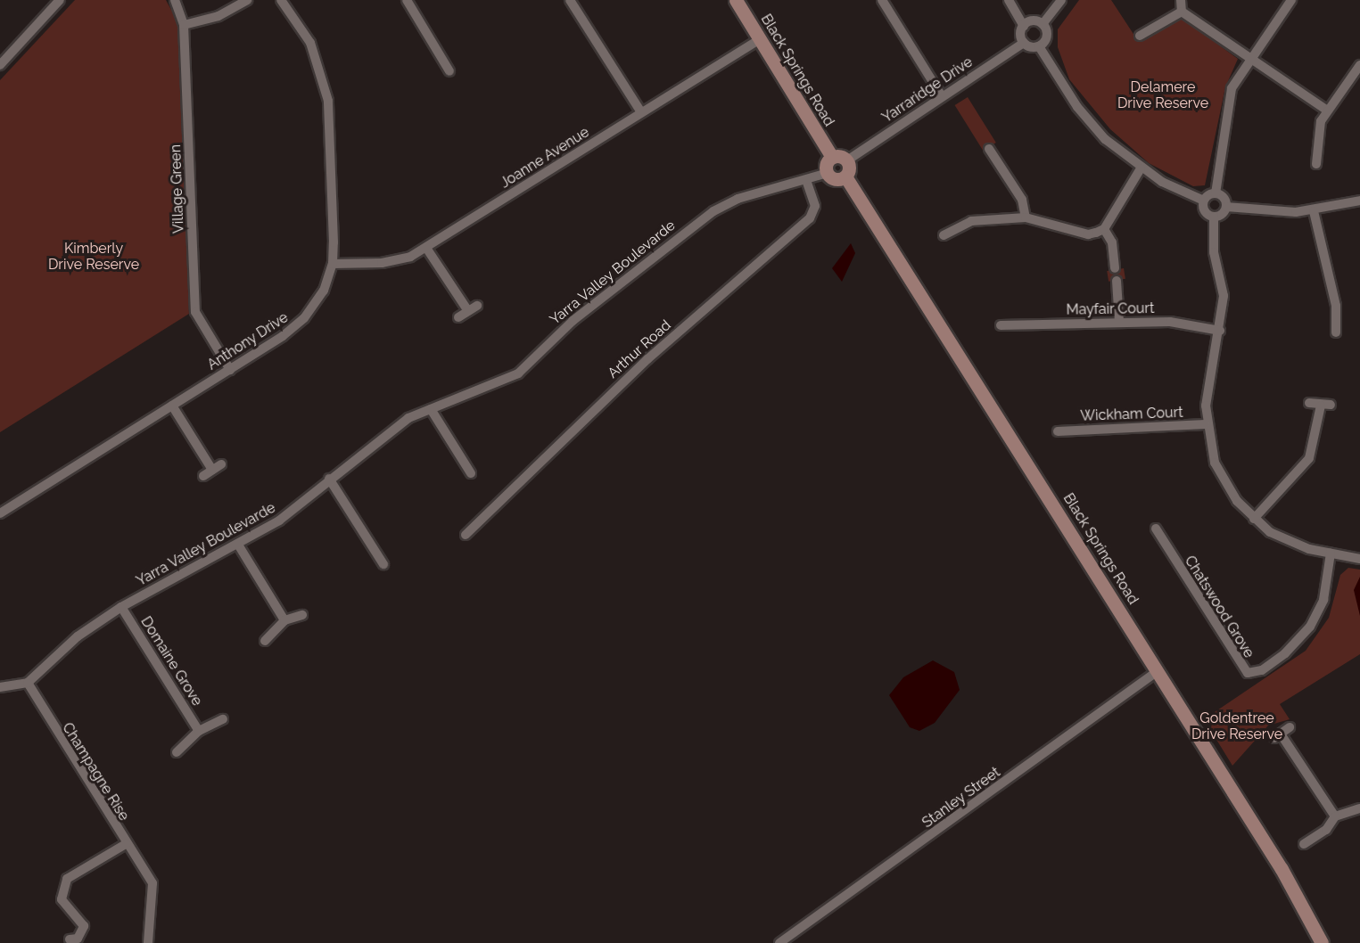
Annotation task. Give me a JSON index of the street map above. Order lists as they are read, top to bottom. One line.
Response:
{"streets":{"main road":["Black Springs Road"],"street":["Yarraridge Drive","Joanne Avenue","Village Green","Yarra Valley Boulevarde","Mayfair Court","Anthony Drive","Arthur Road","Wickham Court","Chatswood Grove","Domaine Grove","Champagne Rise","Stanley Street"]},"crossings":[["Black Springs Road","Joanne Avenue"],["Black Springs Road","Stanley Street"],["Joanne Avenue","Anthony Drive"],["Village Green","Anthony Drive"],["Yarra Valley Boulevarde","Arthur Road"],["Yarra Valley Boulevarde","Domaine Grove"],["Yarra Valley Boulevarde","Champagne Rise"]],"parks":["Delamere Drive Reserve","Kimberly Drive Reserve","Goldentree Drive Reserve"]}
